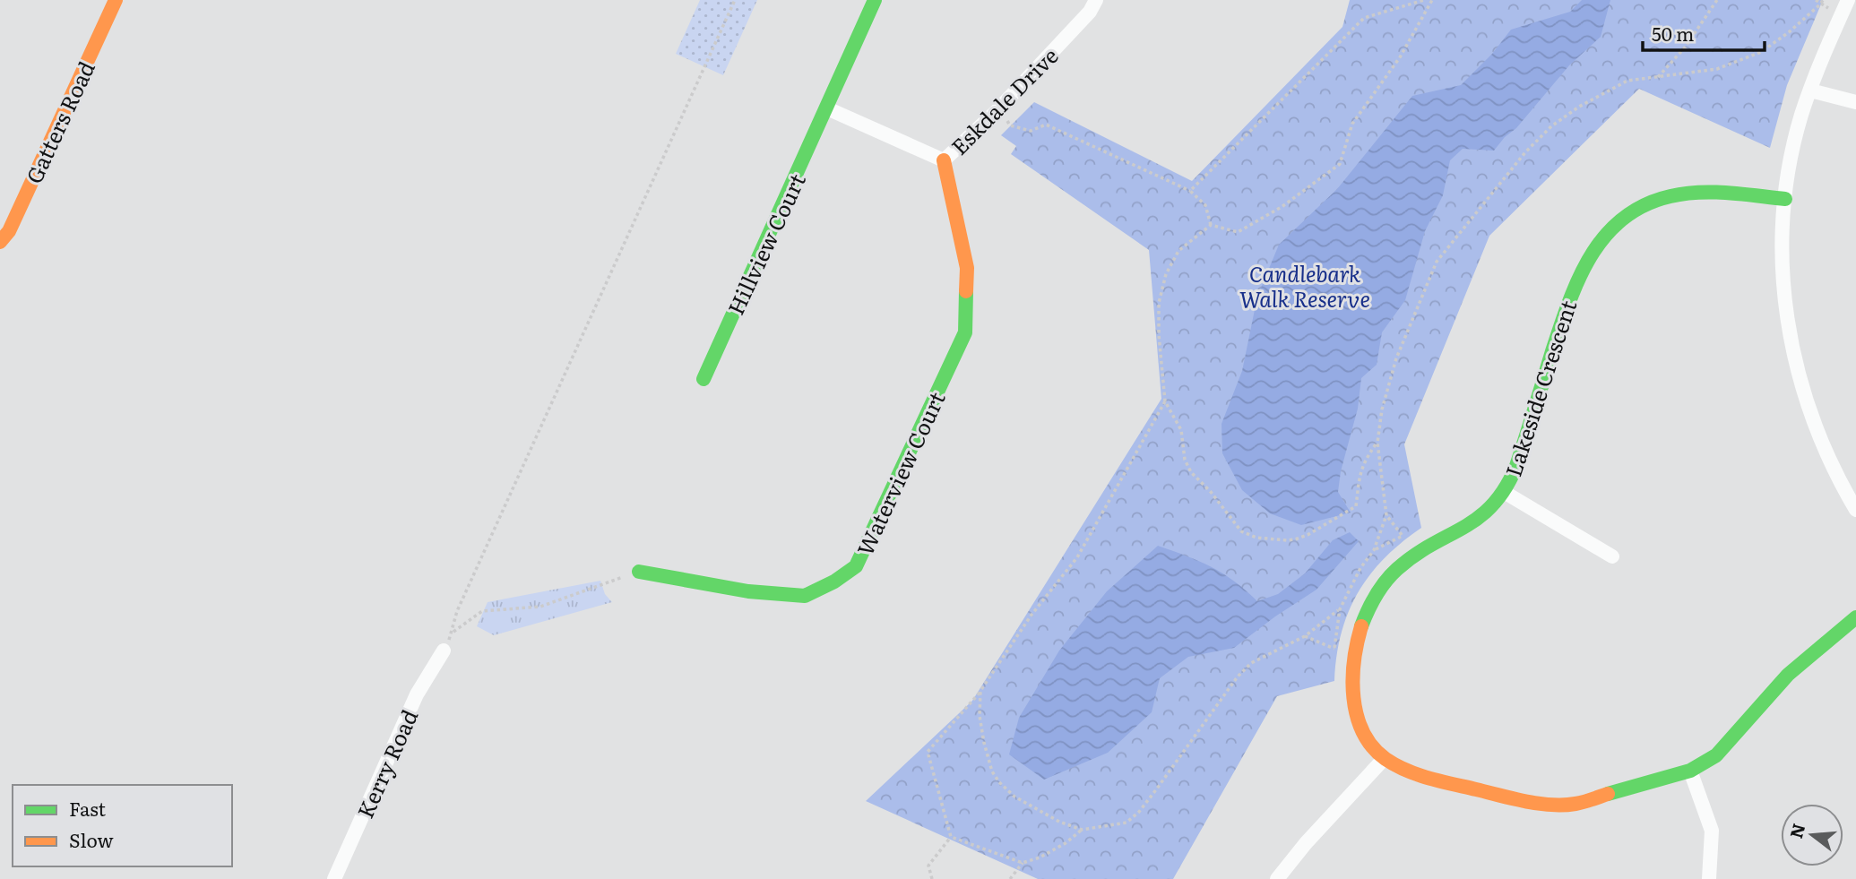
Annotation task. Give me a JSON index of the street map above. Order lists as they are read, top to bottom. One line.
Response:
{"streets":{"street":["Eskdale Drive","Gatters Road","Hillview Court","Lakeside Crescent","Waterview Court","Kerry Road"]},"crossings":[["Eskdale Drive","Hillview Court"],["Eskdale Drive","Waterview Court"]],"parks":["Candlebark Walk Reserve"],"legend":["Fast","Slow"],"scale_bar":"50 m","north":"left"}
